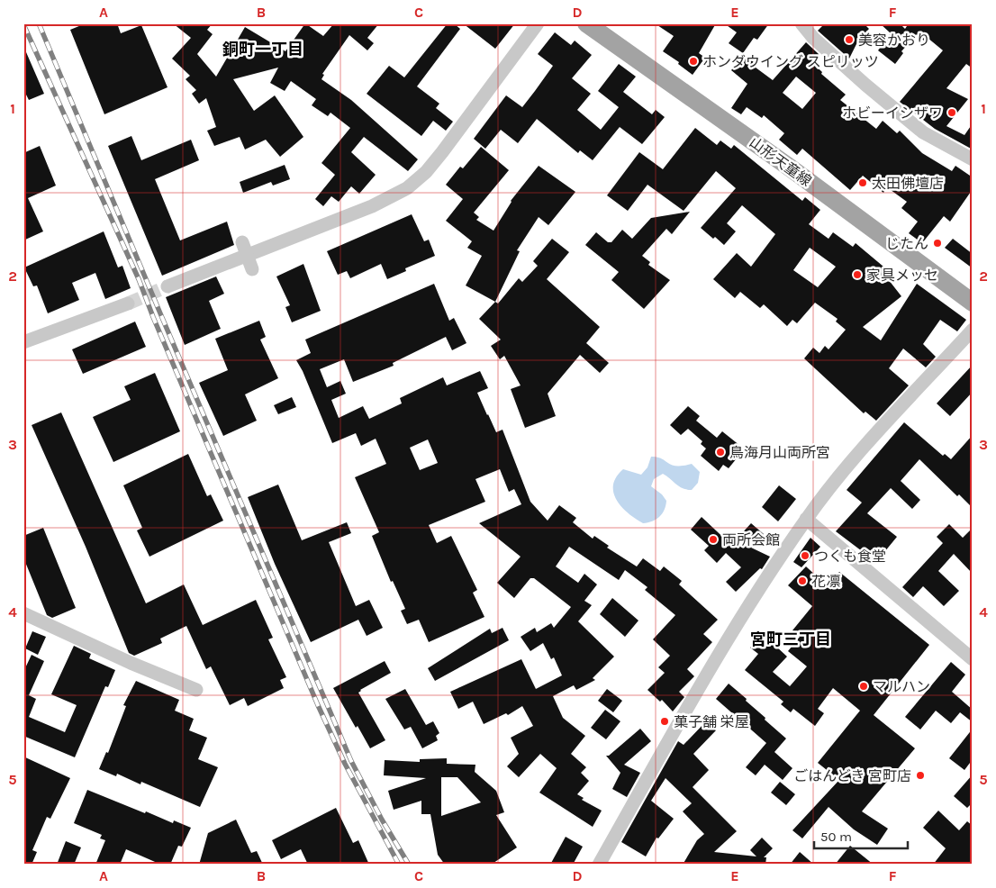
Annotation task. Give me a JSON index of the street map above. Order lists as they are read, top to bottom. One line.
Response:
{"streets":{"main road":["山形天童線"]},"districts":["銅町一丁目","宮町三丁目"],"places":["美容かおり","ホンダウイング スピリッツ","ホビーイシザワ","太田佛壇店","じたん","家具メッセ","鳥海月山両所宮","両所会館","つくも食堂","花凛","マルハン","菓子舗 栄屋","ごはんどき 宮町店"],"scale_bar":"50 m","grid":{"columns":["A","B","C","D","E","F"],"rows":["1","2","3","4","5"]}}
